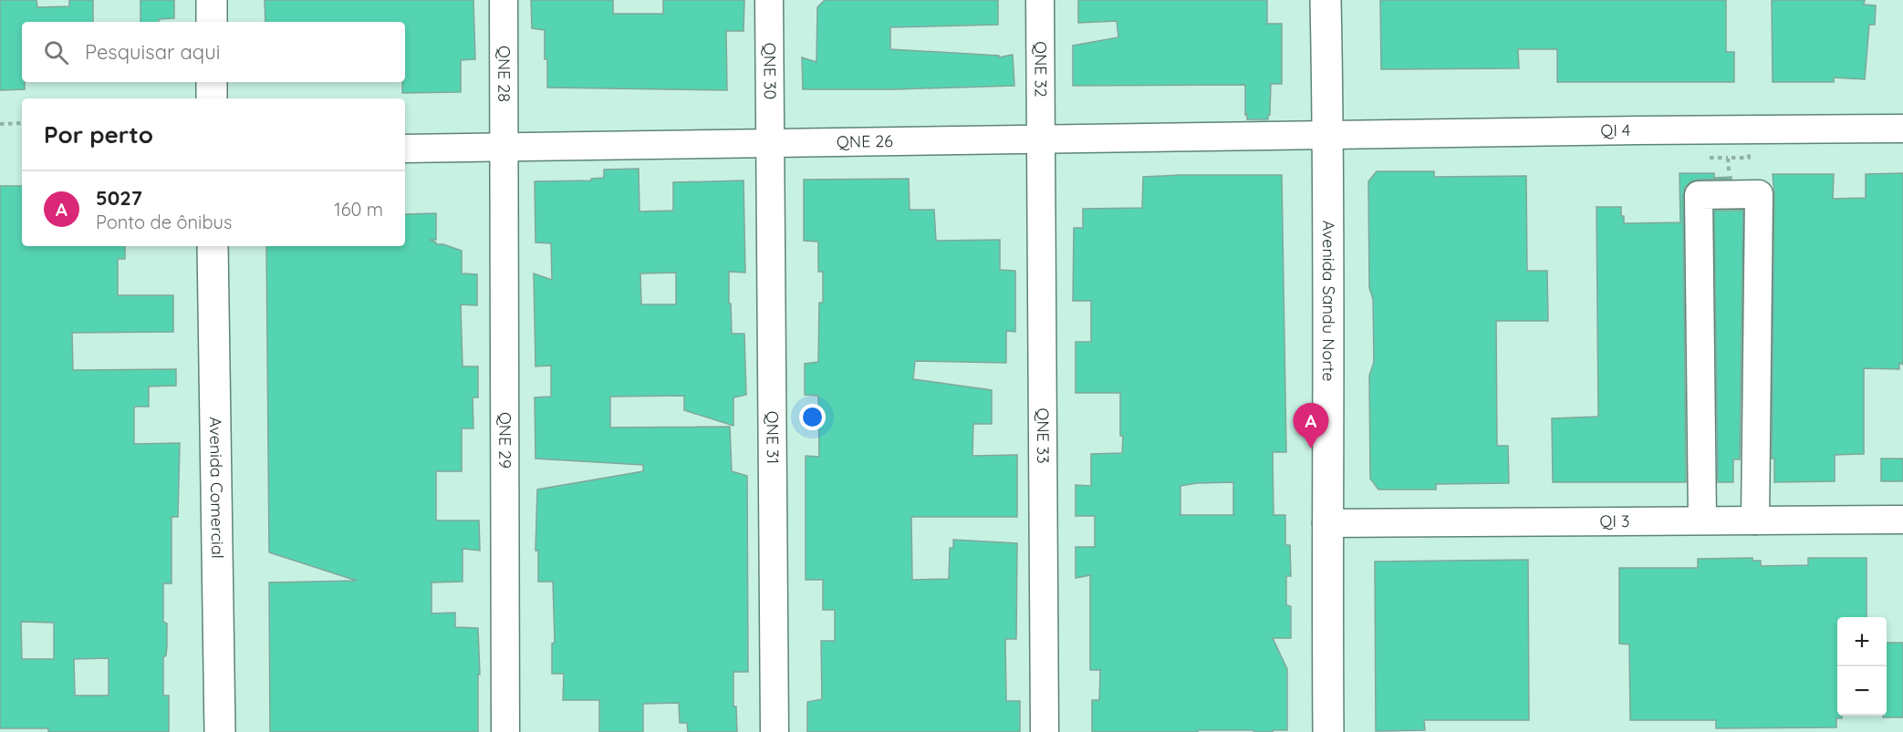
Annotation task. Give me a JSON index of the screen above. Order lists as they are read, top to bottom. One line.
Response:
{"streets":{"main road":["Avenida Sandu Norte","Avenida Comercial"],"street":["QNE 32","QNE 30","QNE 28","QI 4","QNE 26","QNE 33","QNE 31","QNE 29","QI 3"]},"crossings":[["QNE 32","QNE 26"],["QNE 32","QNE 33"],["QNE 30","QNE 26"],["QNE 30","QNE 31"],["QNE 28","QNE 26"],["QNE 28","QNE 29"],["QI 4","QNE 26"],["QI 4","Avenida Sandu Norte"],["QNE 26","Avenida Sandu Norte"],["QNE 26","QNE 33"],["QNE 26","QNE 31"],["QNE 26","QNE 29"],["Avenida Sandu Norte","QI 3"]],"page":{"search":"Pesquisar aqui","heading":"Por perto","list":[{"mark":"A","name":"5027","note":"Ponto de ônibus","value":"160 m"}],"pins":"A","map_buttons":["+","−"]}}
